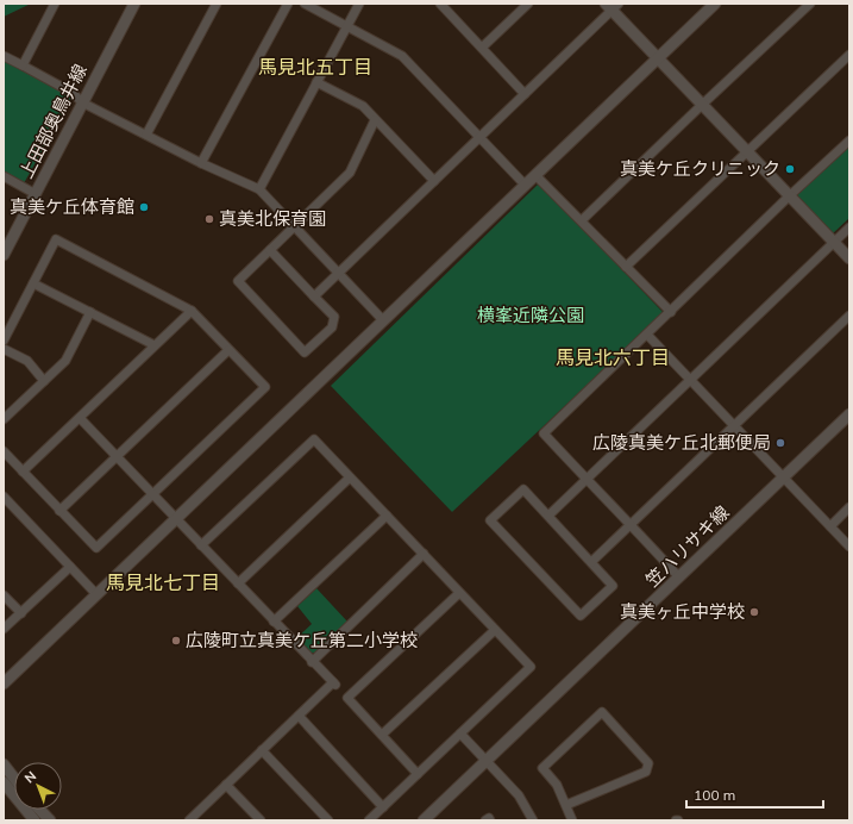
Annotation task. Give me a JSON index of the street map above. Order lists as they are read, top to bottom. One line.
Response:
{"streets":{"street":["上田部奥鳥井線","笠ハリサキ線"]},"districts":["馬見北五丁目","馬見北六丁目","馬見北七丁目"],"parks":["横峯近隣公園"],"places":["真美ケ丘クリニック","真美ケ丘体育館","真美北保育園","広陵真美ケ丘北郵便局","真美ヶ丘中学校","広陵町立真美ケ丘第二小学校"],"scale_bar":"100 m","north":"top left"}
